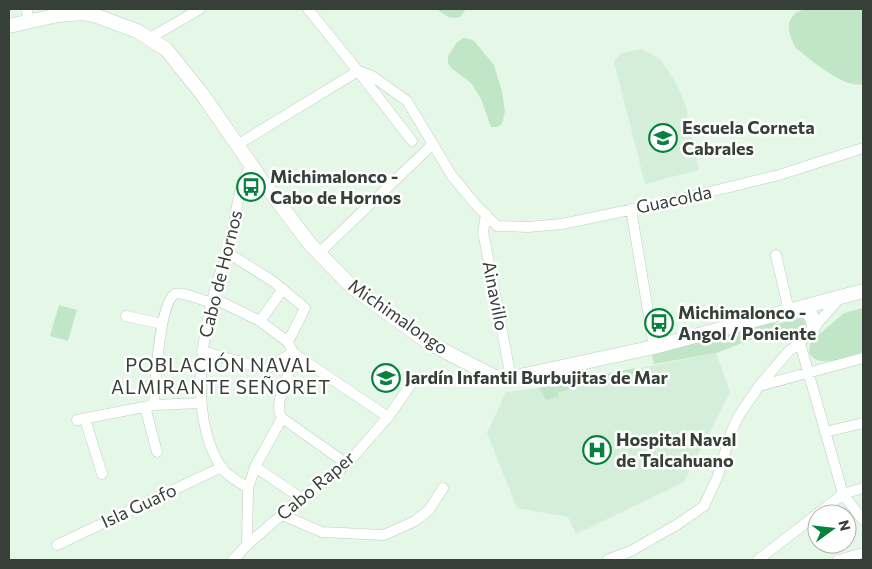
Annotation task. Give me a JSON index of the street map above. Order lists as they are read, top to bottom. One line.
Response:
{"streets":{"main road":["Michimalongo"],"street":["Guacolda","Cabo de Hornos","Ainavillo","Cabo Raper","Isla Guafo"]},"crossings":[["Guacolda","Ainavillo"],["Cabo de Hornos","Michimalongo"],["Cabo de Hornos","Isla Guafo"],["Ainavillo","Michimalongo"]],"districts":["POBLACIÓN NAVAL ALMIRANTE SEÑORET"],"places":{"school or university":["Escuela Corneta Cabrales","Jardín Infantil Burbujitas de Mar"],"bus stop":["Michimalonco - Cabo de Hornos","Michimalonco - Angol / Poniente"],"hospital":["Hospital Naval de Talcahuano"]},"north":"right"}
